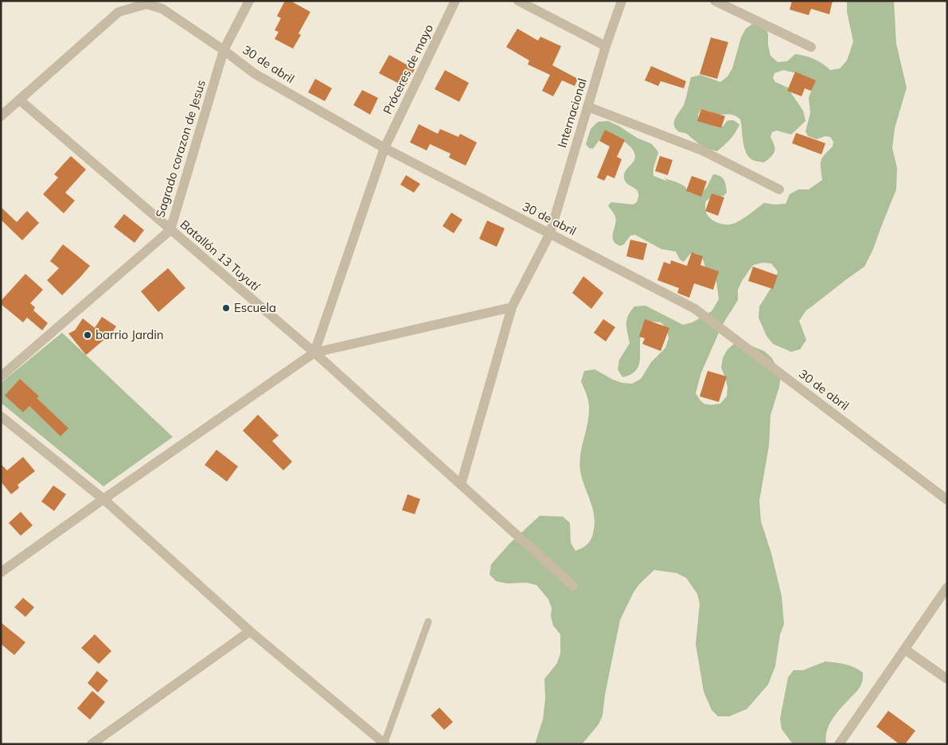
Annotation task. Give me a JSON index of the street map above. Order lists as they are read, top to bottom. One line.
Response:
{"streets":{"street":["30 de abril","Próceres de mayo","Internacional","Sagrado corazon de Jesus","Batallón 13 Tuyutí"]},"crossings":[["30 de abril","Próceres de mayo"],["30 de abril","Internacional"],["30 de abril","Sagrado corazon de Jesus"],["30 de abril","Batallón 13 Tuyutí"],["Próceres de mayo","Batallón 13 Tuyutí"],["Internacional","Batallón 13 Tuyutí"],["Sagrado corazon de Jesus","Batallón 13 Tuyutí"]],"places":["Escuela","barrio Jardin"]}
